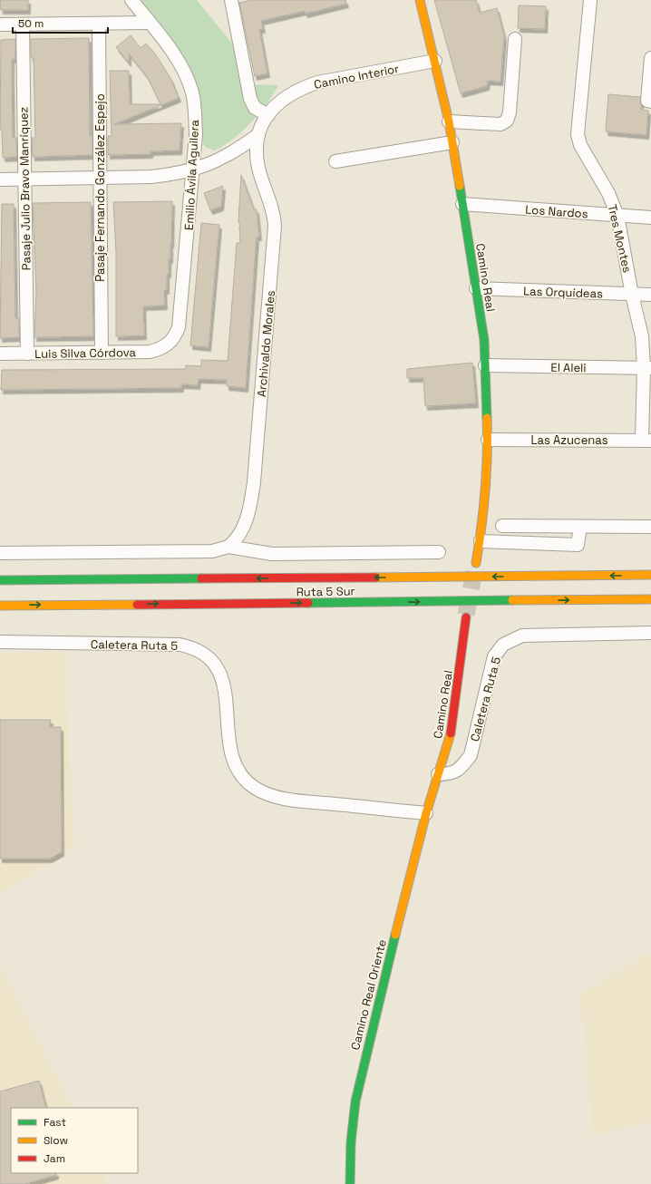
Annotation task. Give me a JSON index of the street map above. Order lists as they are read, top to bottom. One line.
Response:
{"streets":{"main road":["Camino Real","Ruta 5 Sur","Camino Real Oriente"],"street":["Camino Interior","Emilio Ávila Aguilera","Pasaje Fernando González Espejo","Pasaje Julio Bravo Manríquez","Los Nardos","Tres Montes","Las Orquídeas","Archivaldo Morales","Luis Silva Córdova","El Aleli","Las Azucenas","Caletera Ruta 5"]},"crossings":[["Camino Interior","Camino Real"],["Camino Interior","Archivaldo Morales"],["Emilio Ávila Aguilera","Luis Silva Córdova"],["Pasaje Fernando González Espejo","Luis Silva Córdova"],["Pasaje Julio Bravo Manríquez","Luis Silva Córdova"],["Los Nardos","Tres Montes"],["Los Nardos","Camino Real"],["Tres Montes","Las Orquídeas"],["Tres Montes","El Aleli"],["Tres Montes","Las Azucenas"],["Camino Real","Las Orquídeas"],["Camino Real","El Aleli"],["Camino Real","Las Azucenas"],["Camino Real","Caletera Ruta 5"],["Camino Real","Camino Real Oriente"],["Caletera Ruta 5","Camino Real Oriente"]],"legend":["Fast","Slow","Jam"],"scale_bar":"50 m"}
